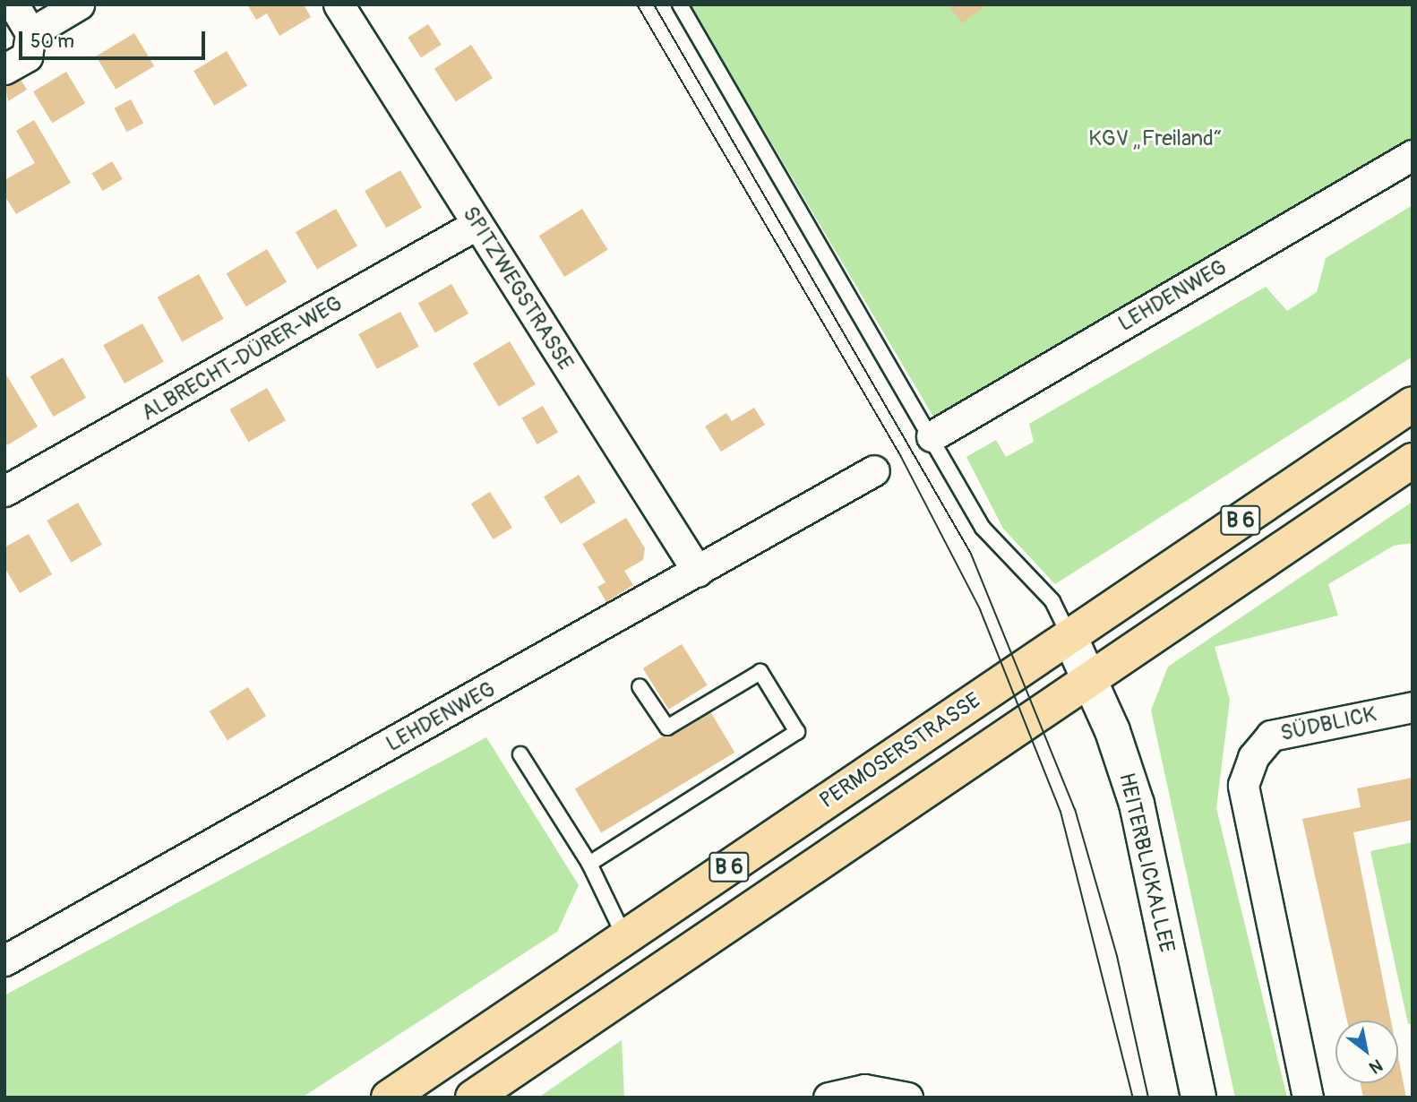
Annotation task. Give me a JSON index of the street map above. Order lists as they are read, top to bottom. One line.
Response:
{"streets":{"main road":["B 6","PERMOSERSTRASSE","HEITERBLICKALLEE"],"street":["SPITZWEGSTRASSE","LEHDENWEG","ALBRECHT-DÜRER-WEG","SÜDBLICK"]},"crossings":[["SPITZWEGSTRASSE","LEHDENWEG"],["SPITZWEGSTRASSE","ALBRECHT-DÜRER-WEG"],["B 6","HEITERBLICKALLEE"],["PERMOSERSTRASSE","HEITERBLICKALLEE"]],"parks":["KGV „Freiland“"],"scale_bar":"50 m","north":"bottom right"}
